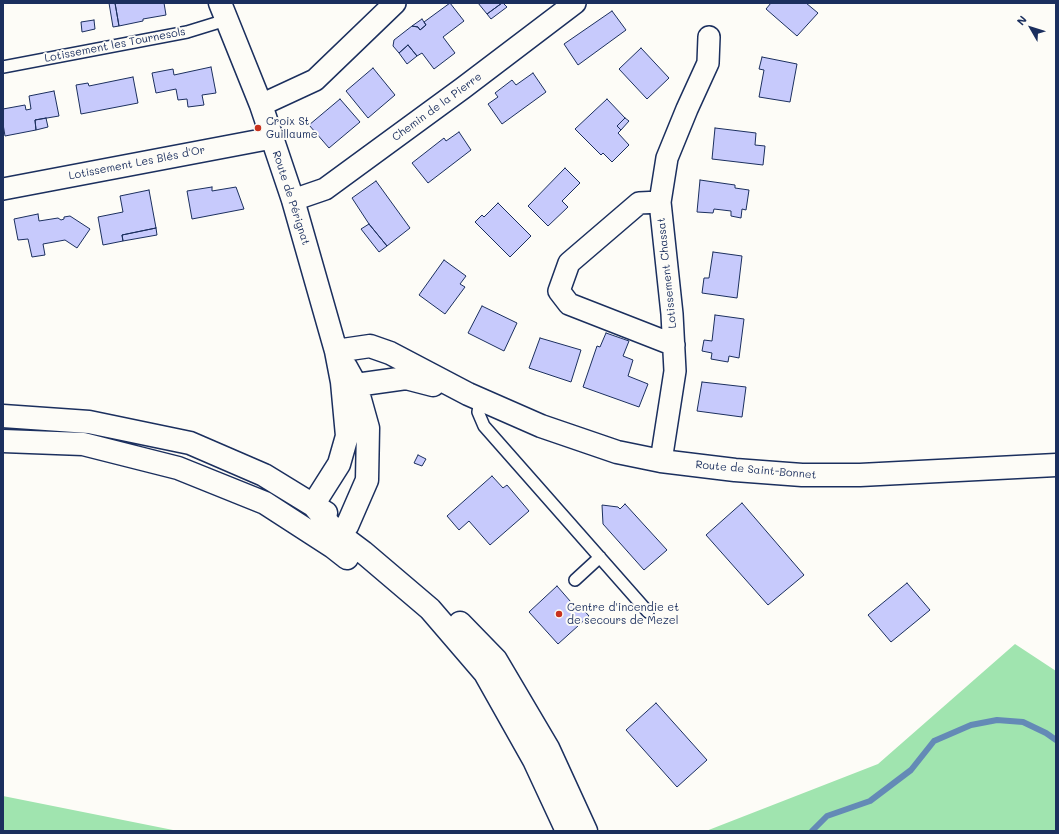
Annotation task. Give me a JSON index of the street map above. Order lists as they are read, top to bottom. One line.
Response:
{"streets":{"street":["Chemin de la Pierre","Lotissement Les Blés d'Or","Route de Pérignat","Lotissement Chassat","Route de Saint-Bonnet"],"lane":["Lotissement les Tournesols"]},"crossings":[["Lotissement les Tournesols","Route de Pérignat"],["Chemin de la Pierre","Route de Pérignat"],["Lotissement Les Blés d'Or","Route de Pérignat"],["Route de Pérignat","Route de Saint-Bonnet"],["Lotissement Chassat","Route de Saint-Bonnet"]],"places":["Croix St Guillaume","Centre d'incendie et de secours de Mezel"],"north":"top left"}
